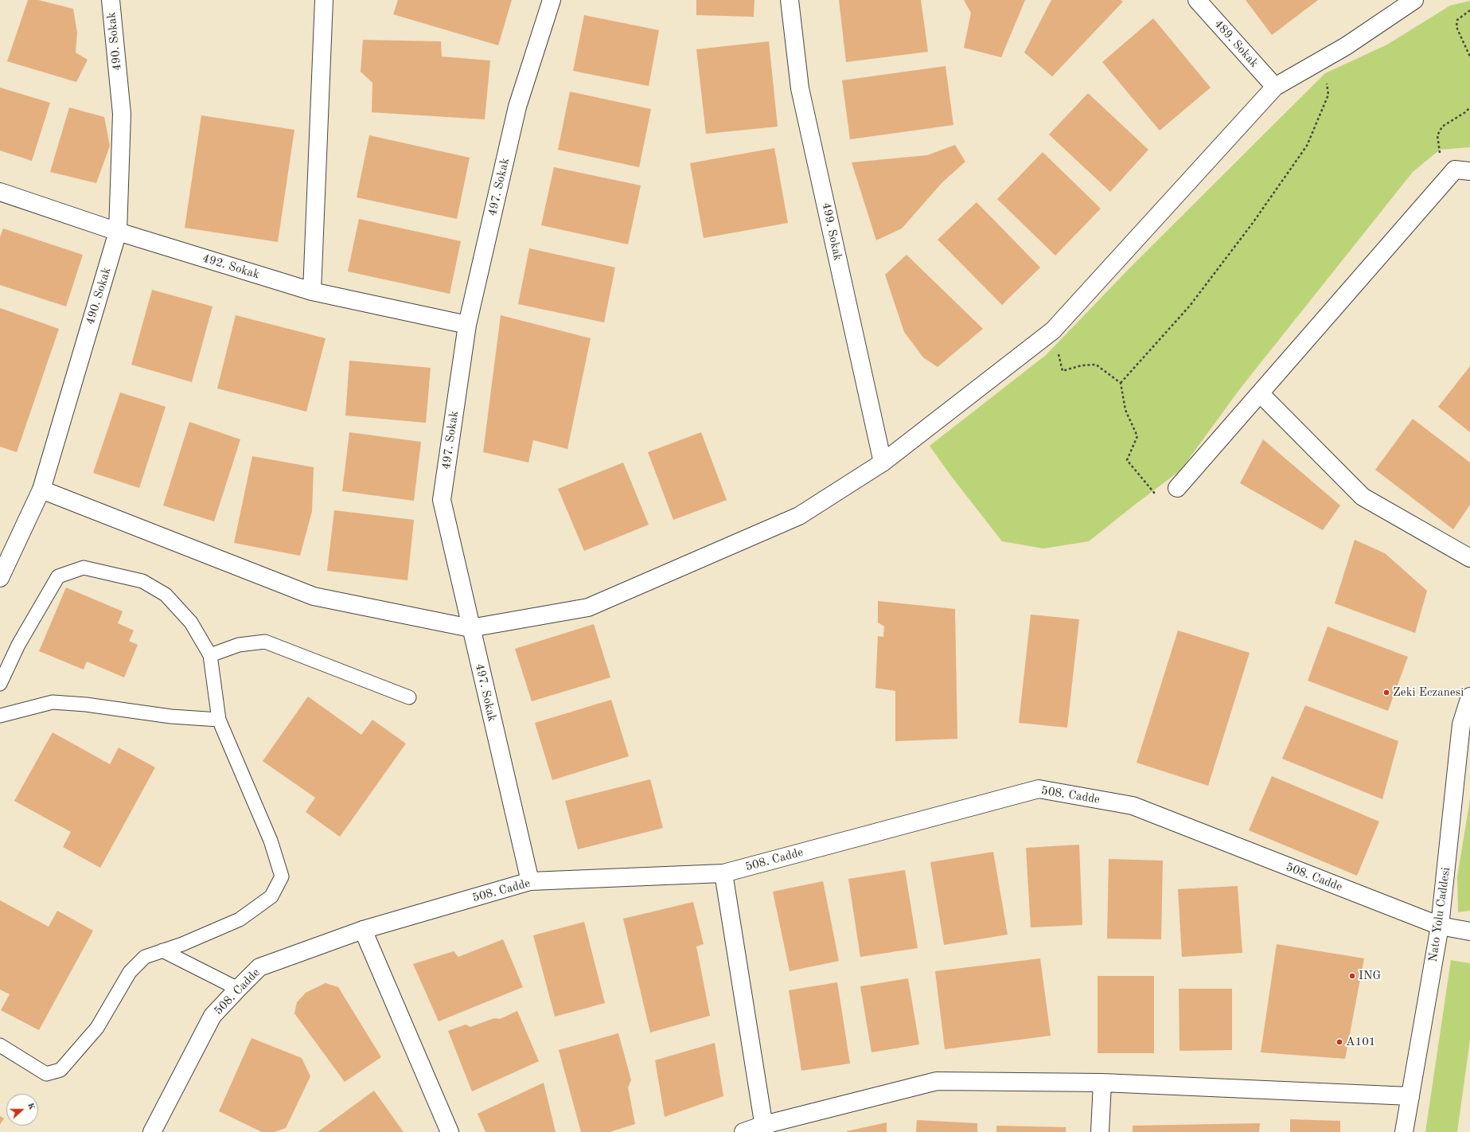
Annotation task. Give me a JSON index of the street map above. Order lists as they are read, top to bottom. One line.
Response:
{"streets":{"street":["490. Sokak","489. Sokak","497. Sokak","499. Sokak","492. Sokak","508. Cadde","Nato Yolu Caddesi"]},"crossings":[["490. Sokak","492. Sokak"],["497. Sokak","492. Sokak"],["497. Sokak","508. Cadde"],["508. Cadde","Nato Yolu Caddesi"]],"places":["Zeki Eczanesi","ING","A101"],"north":"right"}
